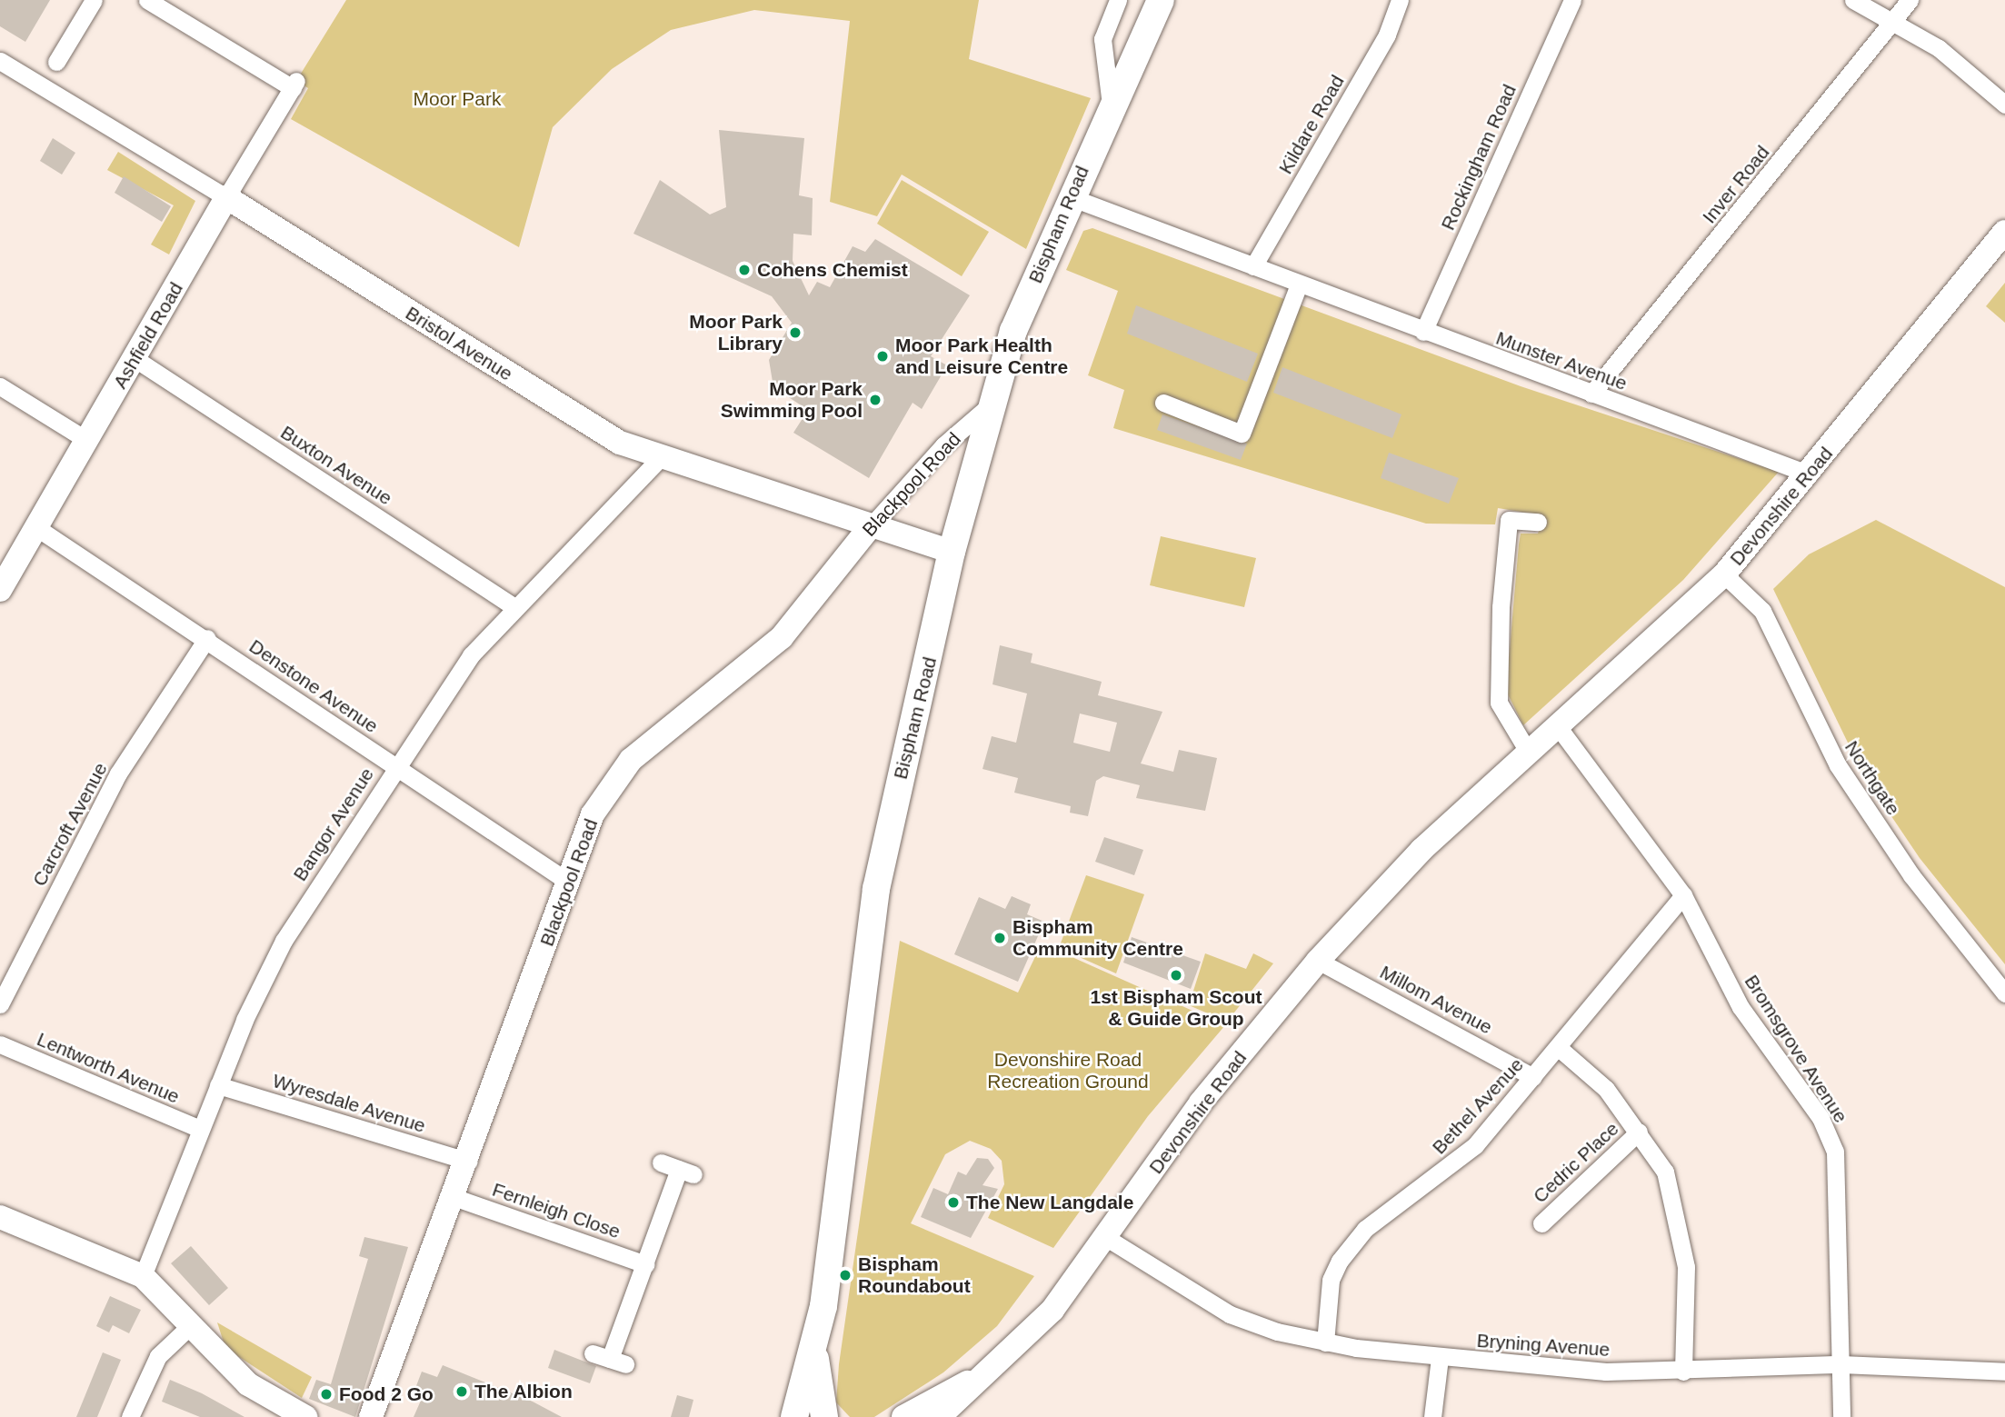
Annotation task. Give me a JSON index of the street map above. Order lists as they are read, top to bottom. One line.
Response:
{"streets":{"main road":["Bispham Road"],"street":["Kildare Road","Rockingham Road","Inver Road","Ashfield Road","Bristol Avenue","Munster Avenue","Buxton Avenue","Blackpool Road","Devonshire Road","Denstone Avenue","Northgate","Carcroft Avenue","Bangor Avenue","Millom Avenue","Bromsgrove Avenue","Lentworth Avenue","Wyresdale Avenue","Bethel Avenue","Cedric Place","Fernleigh Close","Bryning Avenue"]},"crossings":[["Kildare Road","Munster Avenue"],["Rockingham Road","Munster Avenue"],["Inver Road","Munster Avenue"],["Bispham Road","Bristol Avenue"],["Bispham Road","Munster Avenue"],["Bispham Road","Blackpool Road"],["Ashfield Road","Bristol Avenue"],["Ashfield Road","Buxton Avenue"],["Ashfield Road","Denstone Avenue"],["Bristol Avenue","Blackpool Road"],["Bristol Avenue","Bangor Avenue"],["Munster Avenue","Devonshire Road"],["Buxton Avenue","Bangor Avenue"],["Blackpool Road","Denstone Avenue"],["Blackpool Road","Wyresdale Avenue"],["Blackpool Road","Fernleigh Close"],["Devonshire Road","Northgate"],["Devonshire Road","Millom Avenue"],["Devonshire Road","Bromsgrove Avenue"],["Devonshire Road","Bryning Avenue"],["Denstone Avenue","Carcroft Avenue"],["Denstone Avenue","Bangor Avenue"],["Bangor Avenue","Lentworth Avenue"],["Bangor Avenue","Wyresdale Avenue"],["Millom Avenue","Bethel Avenue"],["Bromsgrove Avenue","Bethel Avenue"],["Bromsgrove Avenue","Bryning Avenue"],["Bethel Avenue","Bryning Avenue"]],"parks":["Moor Park","Devonshire Road Recreation Ground"],"places":["Cohens Chemist","Moor Park Library","Moor Park Health and Leisure Centre","Moor Park Swimming Pool","Bispham Community Centre","1st Bispham Scout & Guide Group","The New Langdale","Bispham Roundabout","The Albion","Food 2 Go"]}
